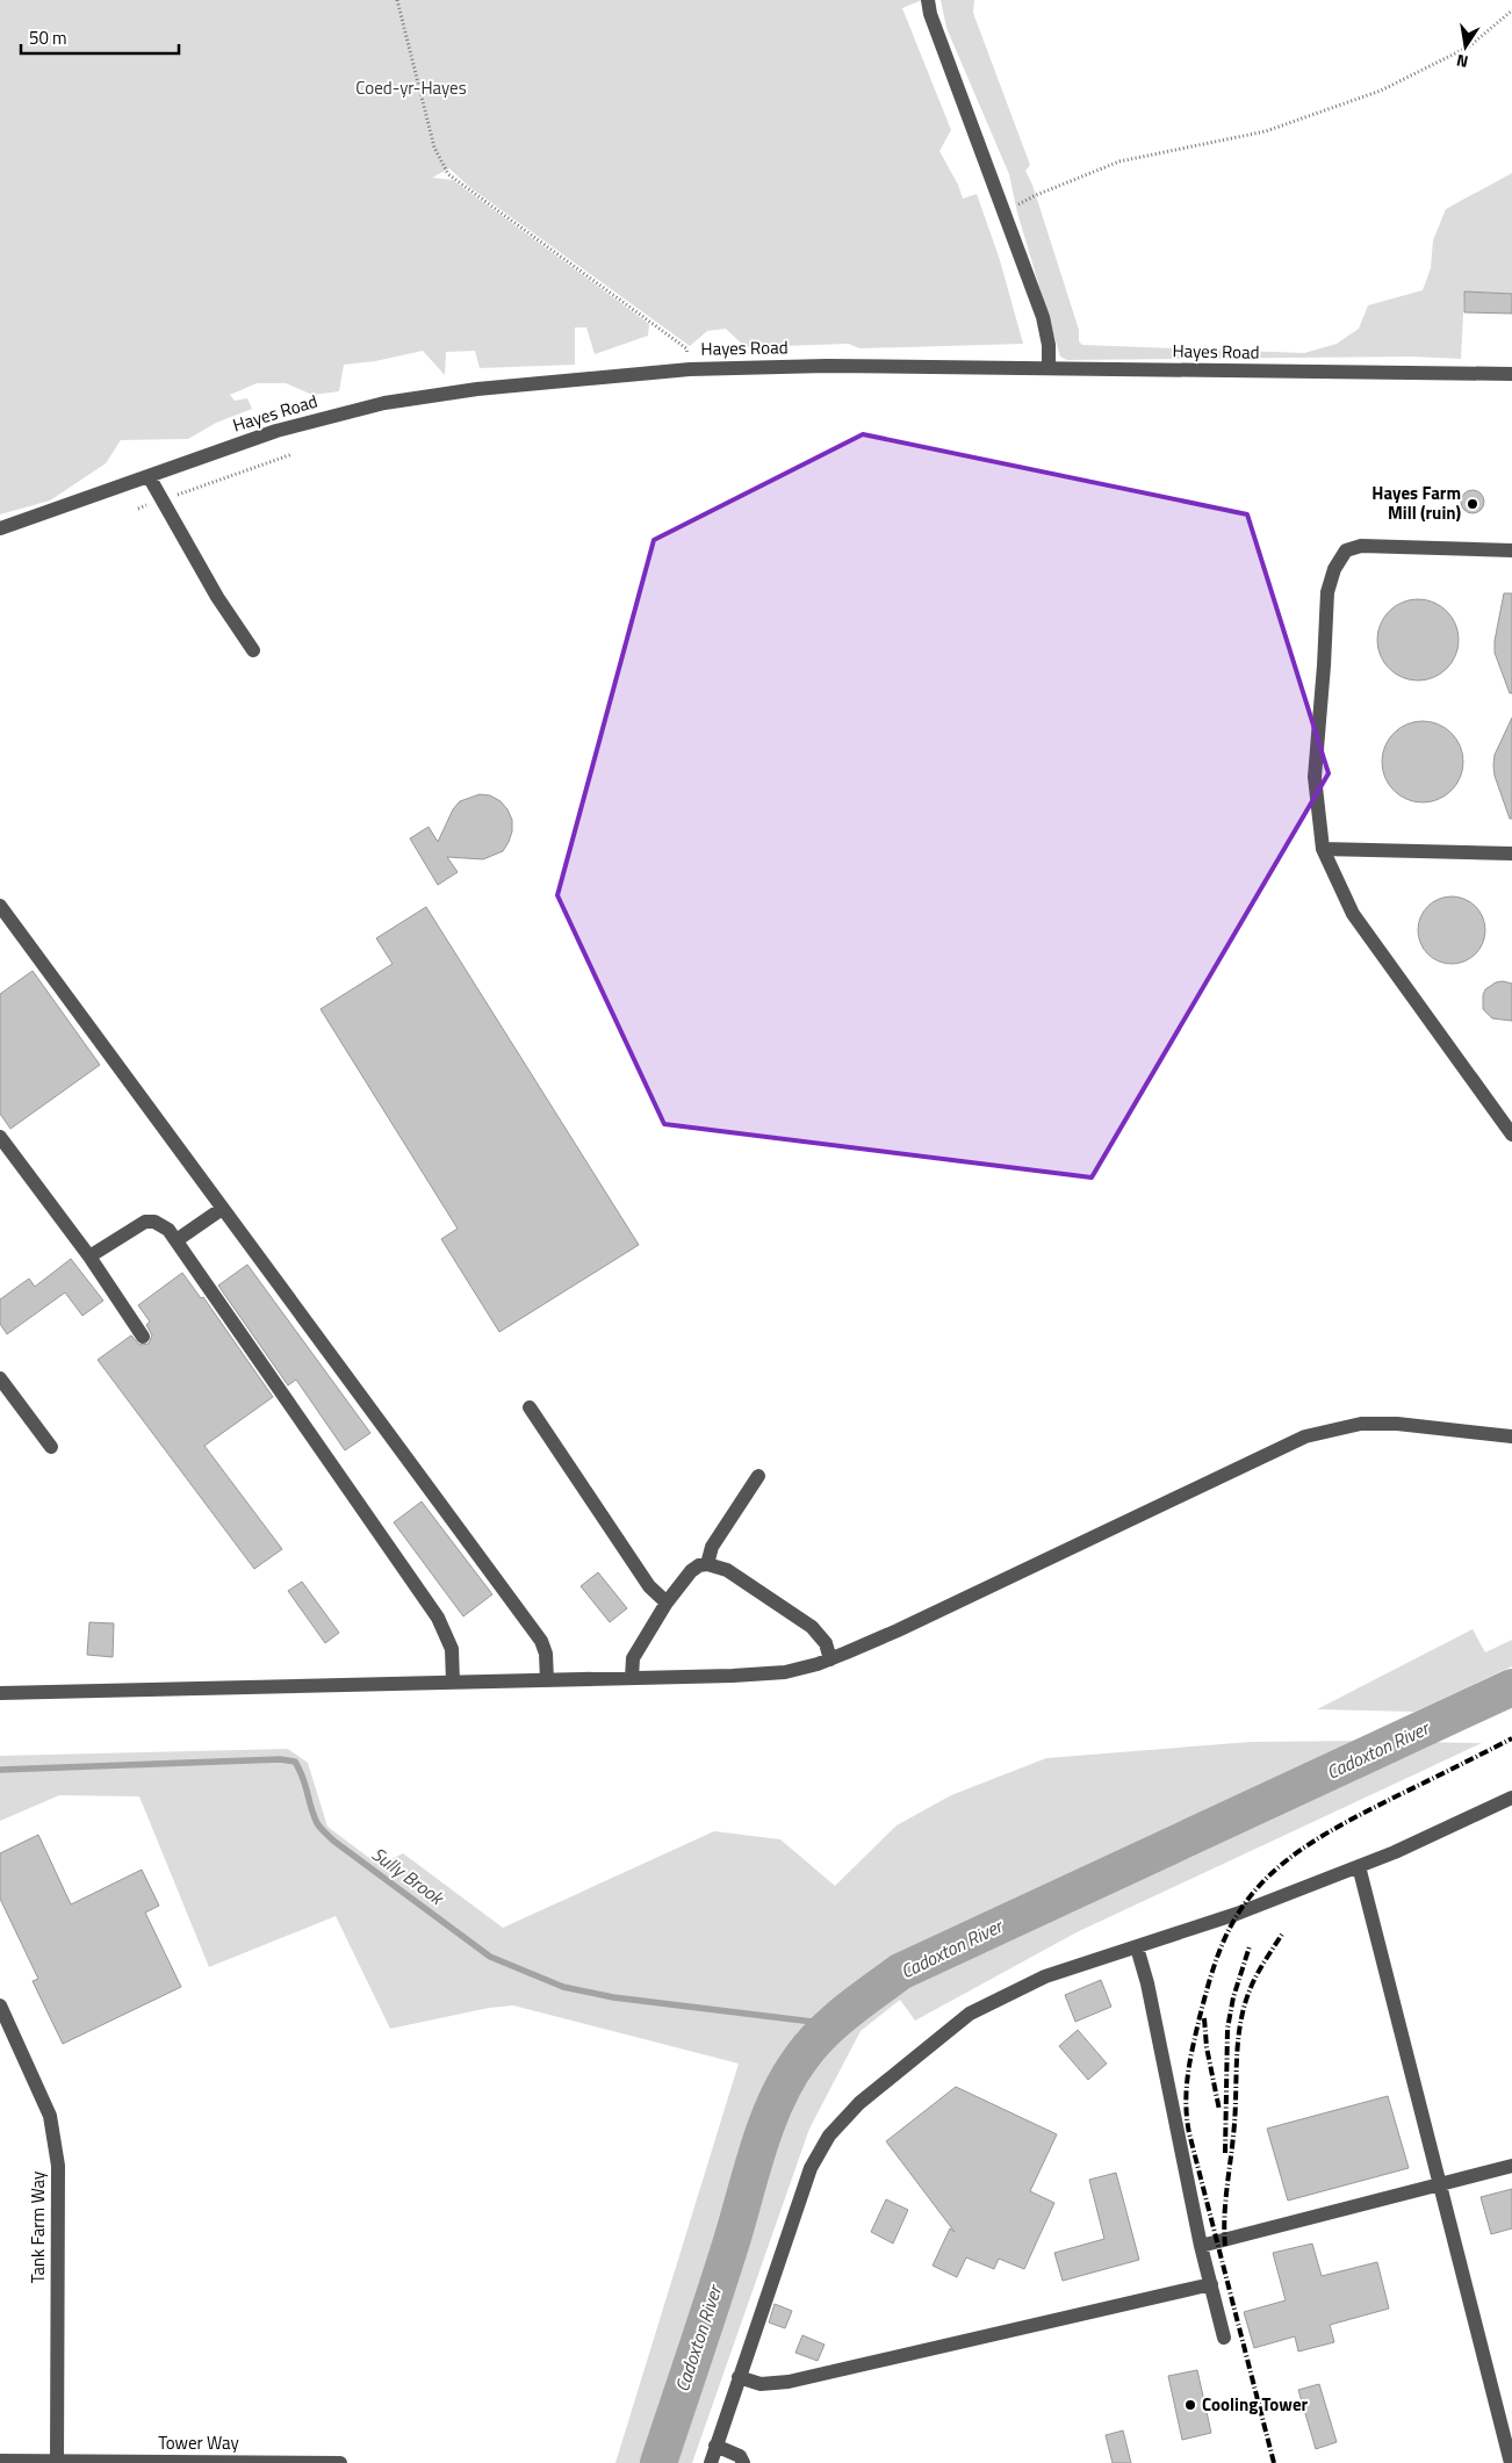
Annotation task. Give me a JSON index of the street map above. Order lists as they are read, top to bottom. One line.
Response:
{"streets":{"street":["Hayes Road","Tank Farm Way","Tower Way"]},"crossings":[["Tank Farm Way","Tower Way"]],"water":["Cadoxton River","Sully Brook"],"parks":["Coed-yr-Hayes"],"places":["Hayes Farm Mill (ruin)","Cooling Tower"],"scale_bar":"50 m","north":"bottom"}
